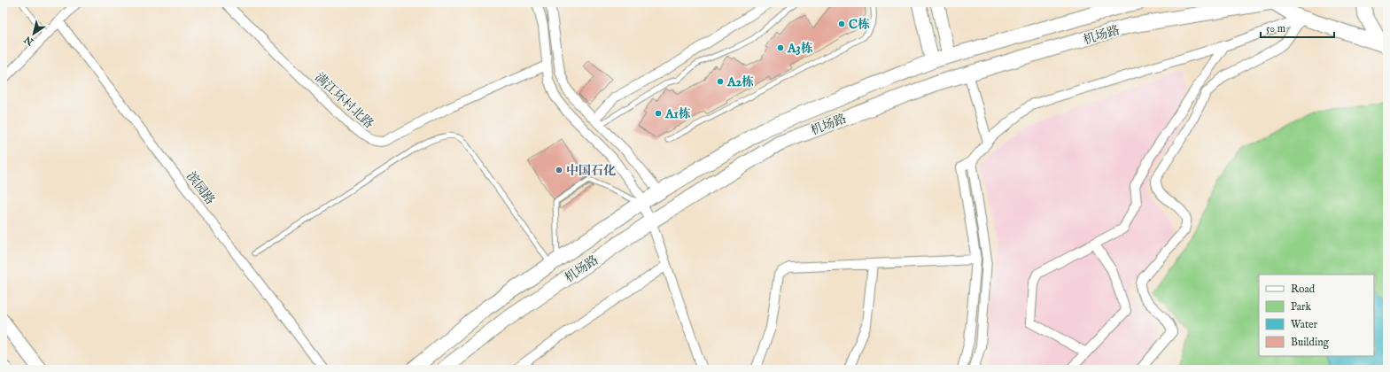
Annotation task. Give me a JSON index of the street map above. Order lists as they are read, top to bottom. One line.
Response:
{"streets":{"main road":["机场路"],"street":["满江环村北路","滨园路"]},"places":["C栋","A3栋","A2栋","A1栋","中国石化"],"legend":["Road","Park","Water","Building"],"scale_bar":"50 m","north":"bottom left"}
